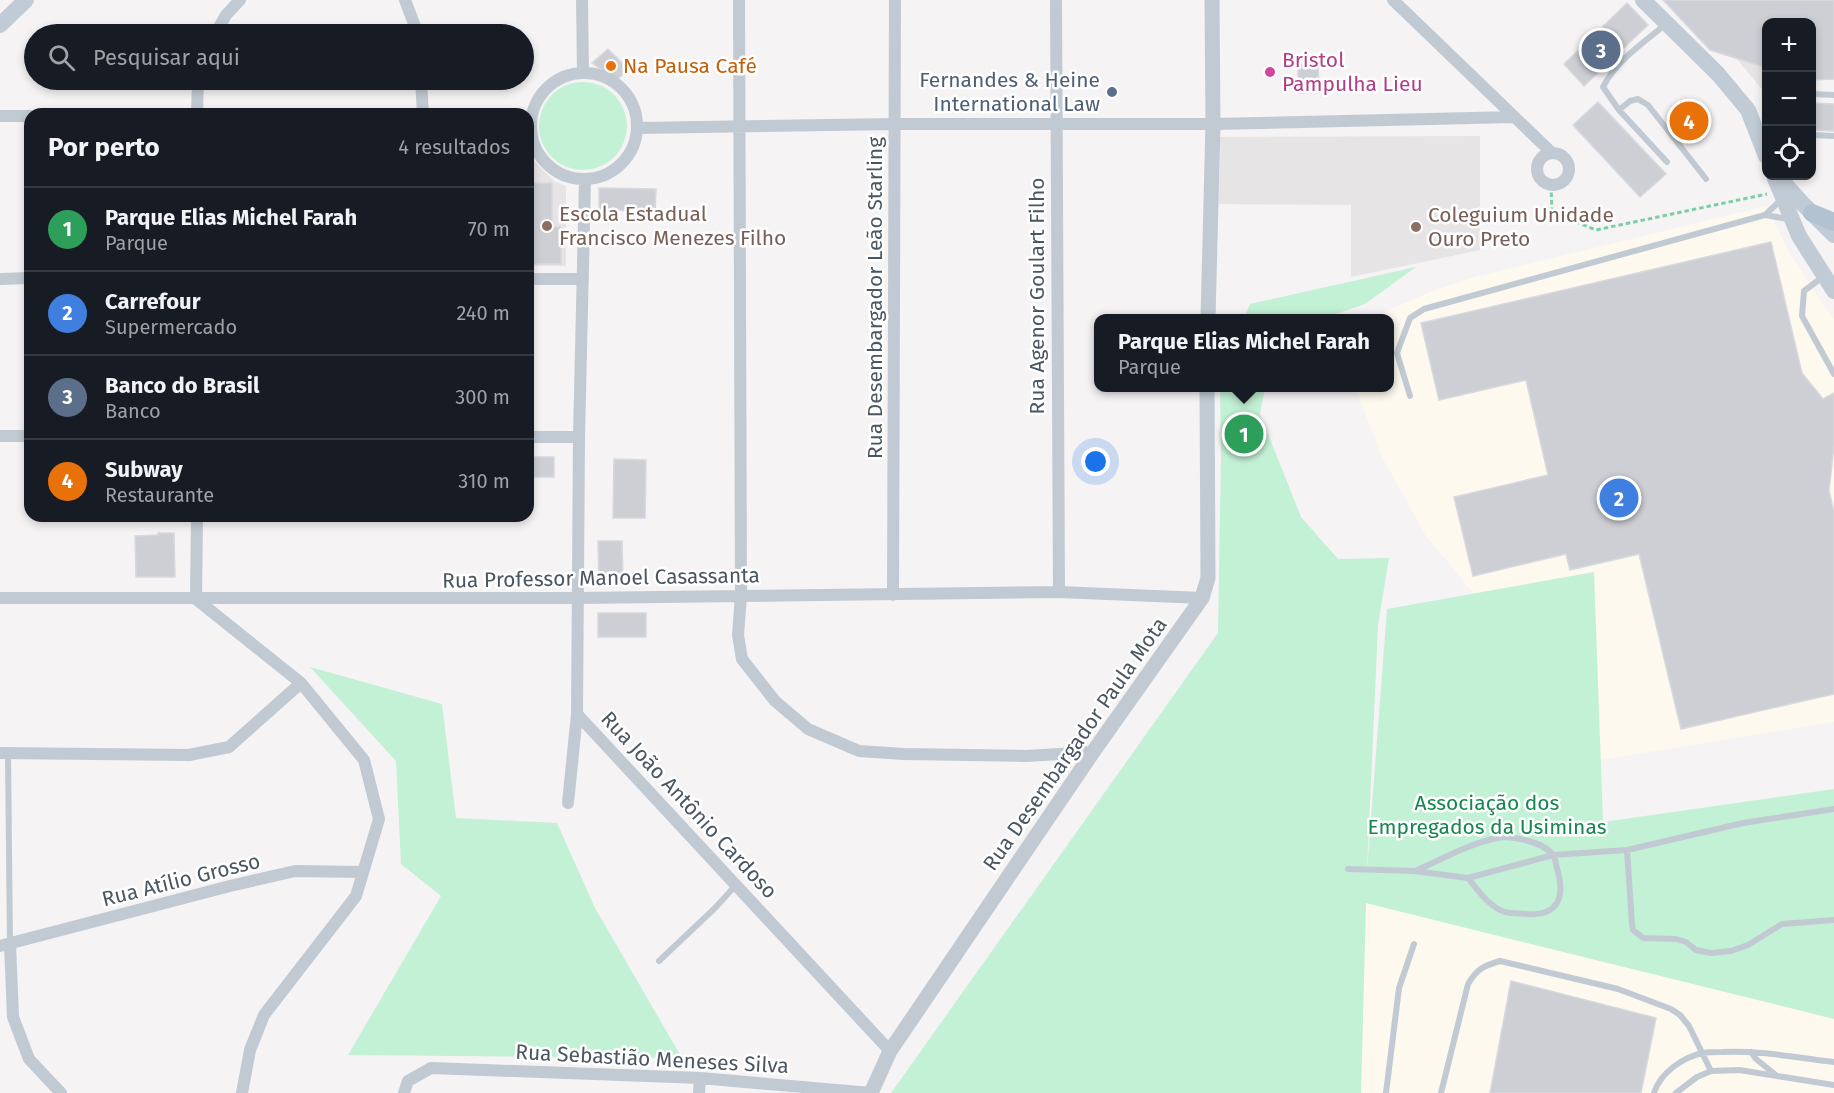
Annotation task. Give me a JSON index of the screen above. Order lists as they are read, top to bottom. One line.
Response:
{"streets":{"street":["Rua Agenor Goulart Filho","Rua Desembargador Leão Starling","Rua Professor Manoel Casassanta","Rua Desembargador Paula Mota","Rua João Antônio Cardoso","Rua Atílio Grosso","Rua Sebastião Meneses Silva"]},"crossings":[["Rua Agenor Goulart Filho","Rua Professor Manoel Casassanta"],["Rua Desembargador Leão Starling","Rua Professor Manoel Casassanta"],["Rua Professor Manoel Casassanta","Rua Desembargador Paula Mota"],["Rua Professor Manoel Casassanta","Rua João Antônio Cardoso"],["Rua Desembargador Paula Mota","Rua João Antônio Cardoso"],["Rua Desembargador Paula Mota","Rua Sebastião Meneses Silva"]],"parks":["Associação dos Empregados da Usiminas"],"places":["Na Pausa Café","Bristol Pampulha Lieu","Fernandes & Heine International Law","Escola Estadual Francisco Menezes Filho","Coleguium Unidade Ouro Preto"],"page":{"map_buttons":["+","−"],"search":"Pesquisar aqui","pins":["3","4","1","2"],"heading":["Por perto","4 resultados"],"list":[{"mark":"1","name":"Parque Elias Michel Farah","note":"Parque","value":"70 m"},{"mark":"2","name":"Carrefour","note":"Supermercado","value":"240 m"},{"mark":"3","name":"Banco do Brasil","note":"Banco","value":"300 m"},{"mark":"4","name":"Subway","note":"Restaurante","value":"310 m"}],"popup":["Parque Elias Michel Farah","Parque"]}}
